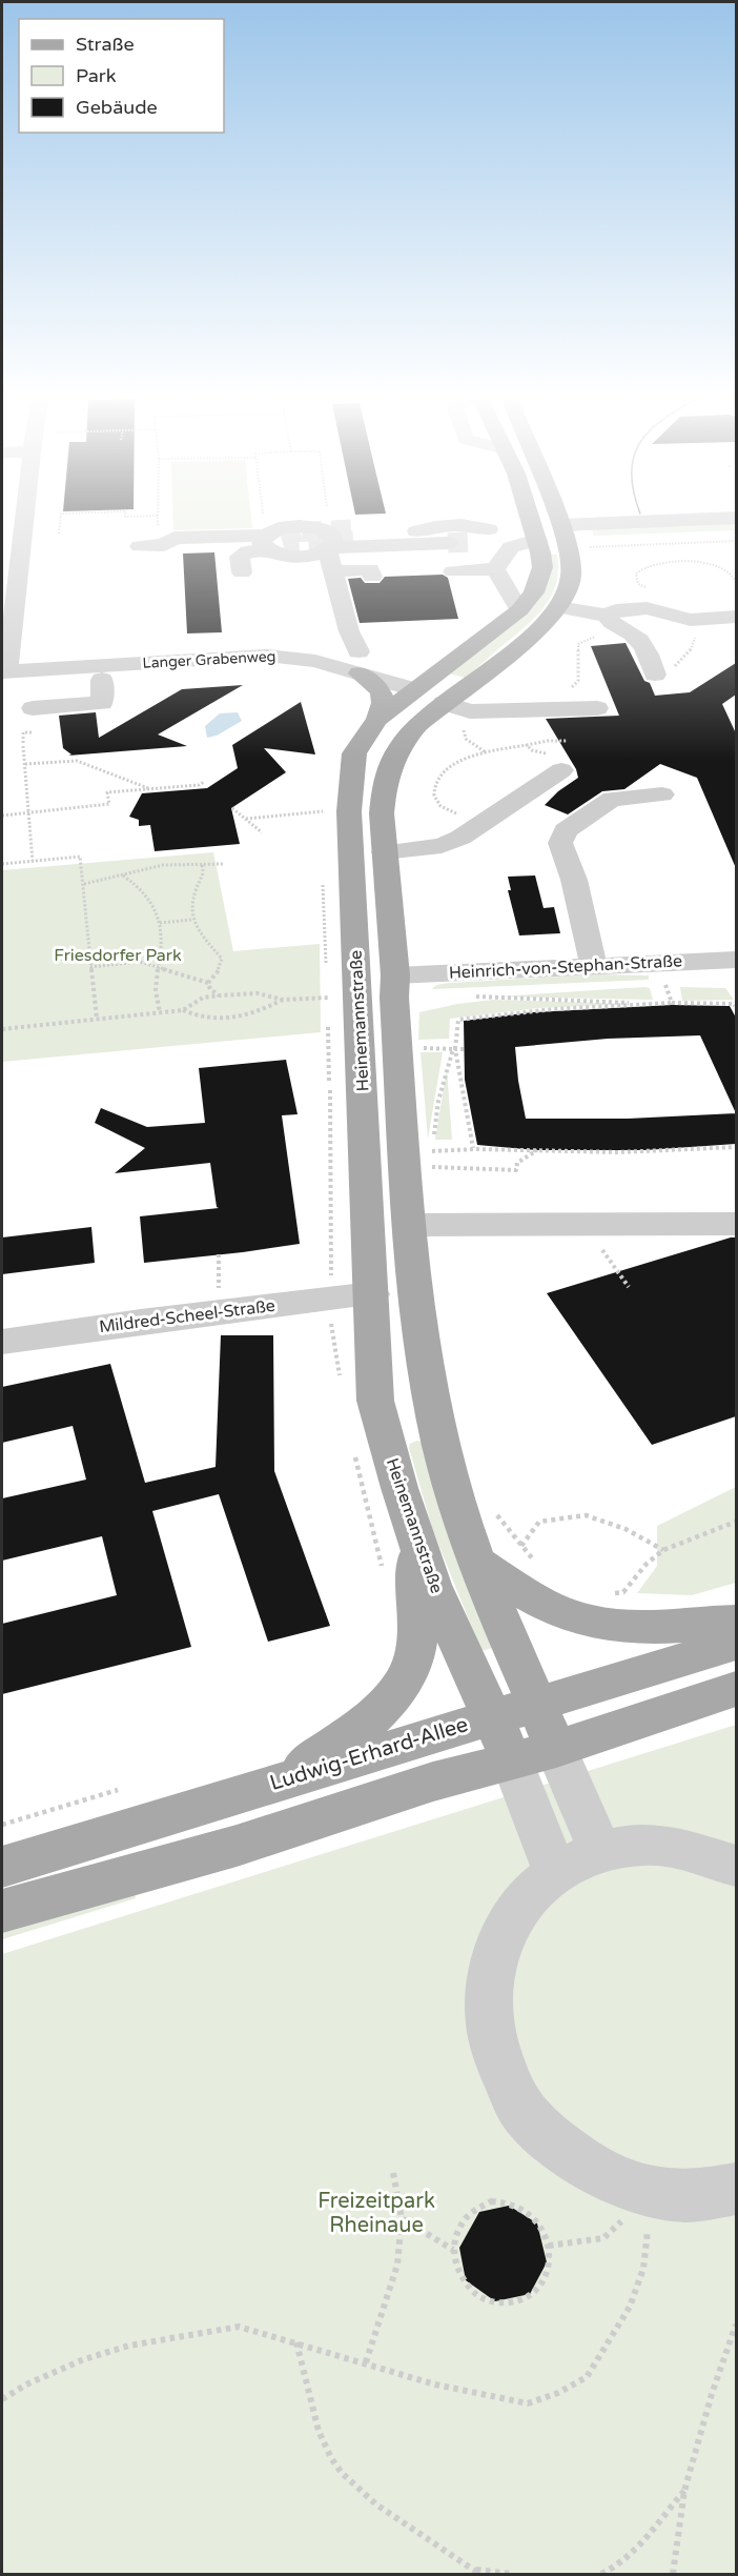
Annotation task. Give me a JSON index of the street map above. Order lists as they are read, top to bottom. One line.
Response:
{"streets":{"main road":["Heinemannstraße","Ludwig-Erhard-Allee"],"street":["Langer Grabenweg","Heinrich-von-Stephan-Straße","Mildred-Scheel-Straße"]},"crossings":[["Langer Grabenweg","Heinemannstraße"],["Heinrich-von-Stephan-Straße","Heinemannstraße"],["Heinemannstraße","Mildred-Scheel-Straße"],["Heinemannstraße","Ludwig-Erhard-Allee"]],"parks":["Friesdorfer Park","Freizeitpark Rheinaue"],"legend":["Straße","Park","Gebäude"]}
